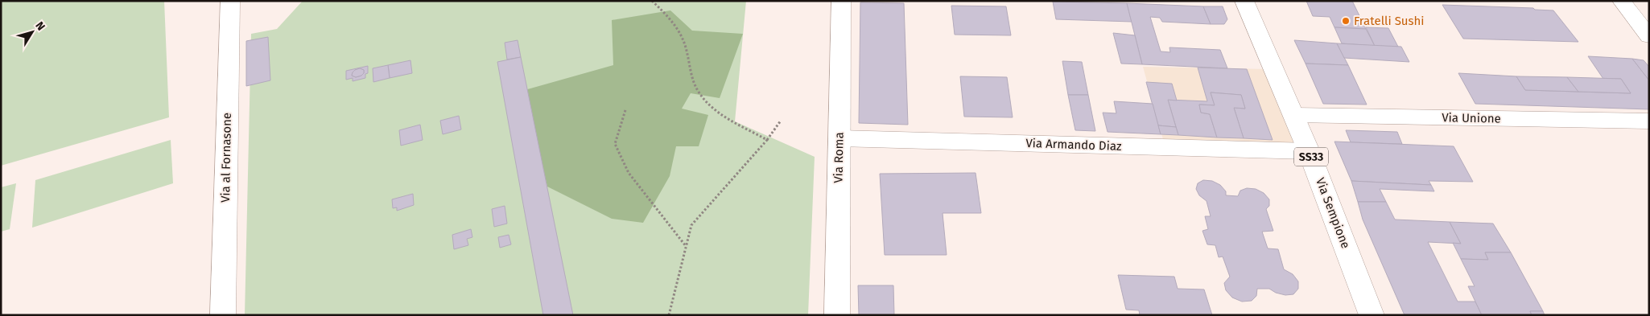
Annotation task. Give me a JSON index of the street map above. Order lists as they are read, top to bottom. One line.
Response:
{"streets":{"street":["Via Unione","Via Armando Diaz","SS33","Via al Fornasone","Via Roma","Via Sempione"]},"crossings":[["Via Unione","Via Sempione"],["Via Armando Diaz","Via Roma"],["Via Armando Diaz","Via Sempione"]],"places":["Fratelli Sushi"],"north":"top right"}
